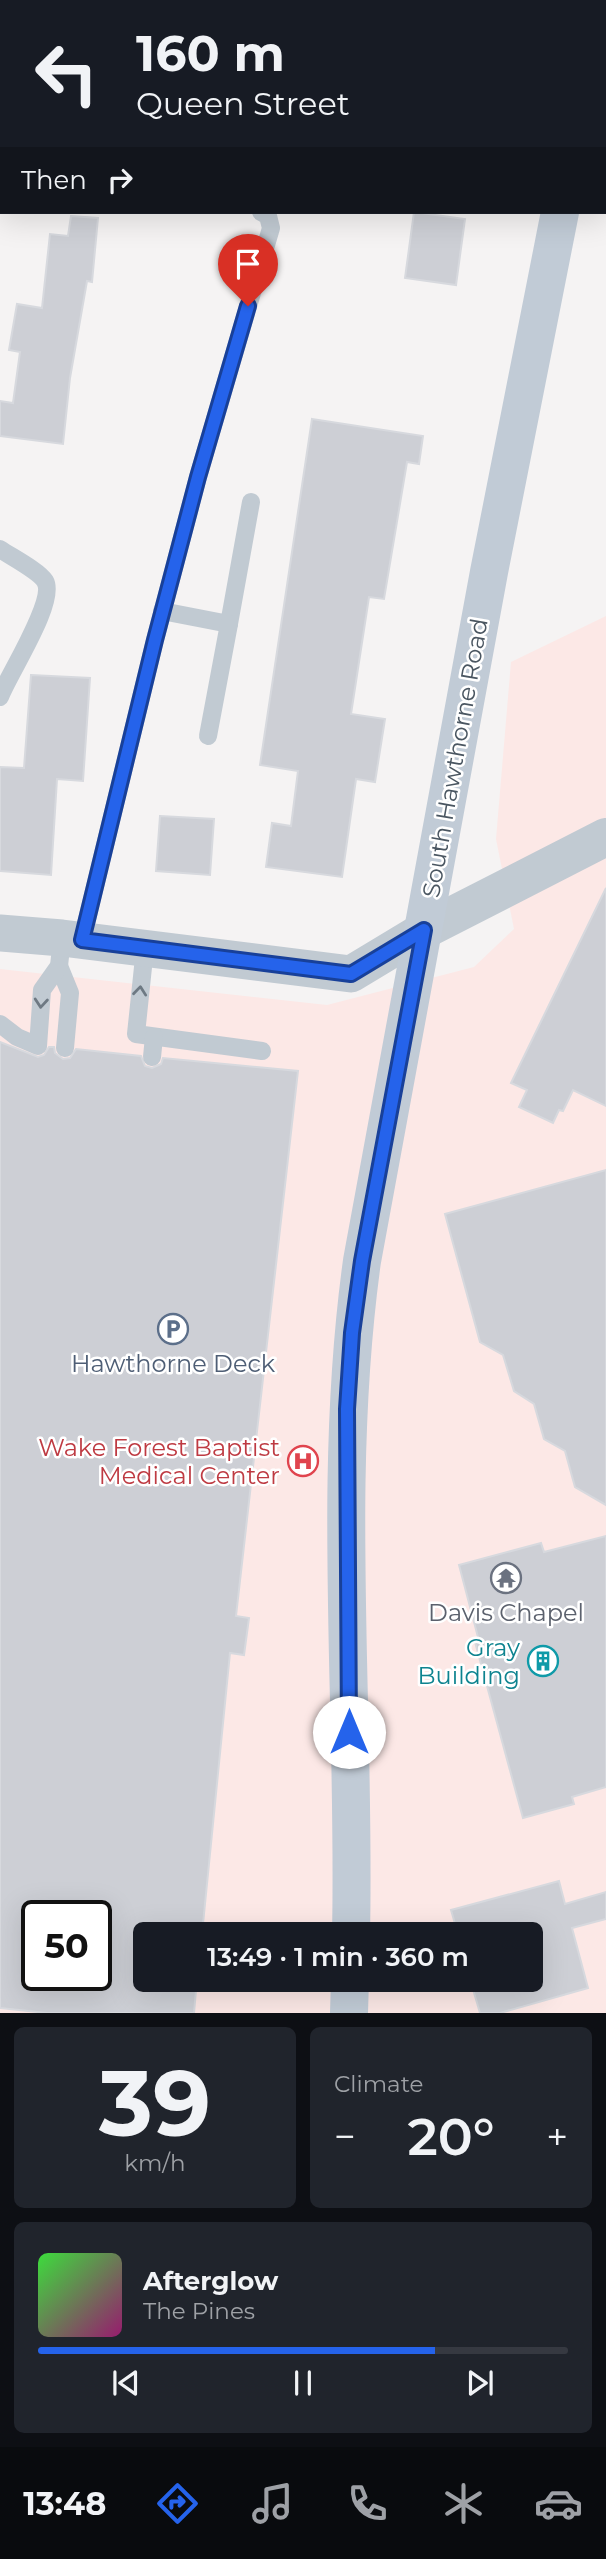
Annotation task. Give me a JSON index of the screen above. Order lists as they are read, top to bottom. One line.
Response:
{"streets":{"main road":["South Hawthorne Road"]},"places":{"parking":["Hawthorne Deck"],"hospital":["Wake Forest Baptist Medical Center"],"temple":["Davis Chapel"],"building":["Gray Building"]},"page":{"turn":["160 m","Queen Street"],"then":"Then","limit":"50","trip":"13:49 · 1 min · 360 m","tile":[["39","km/h"],"Climate"],"heat":["−","20°","+"],"song":["Afterglow","The Pines"],"tabs":"13:48"}}
